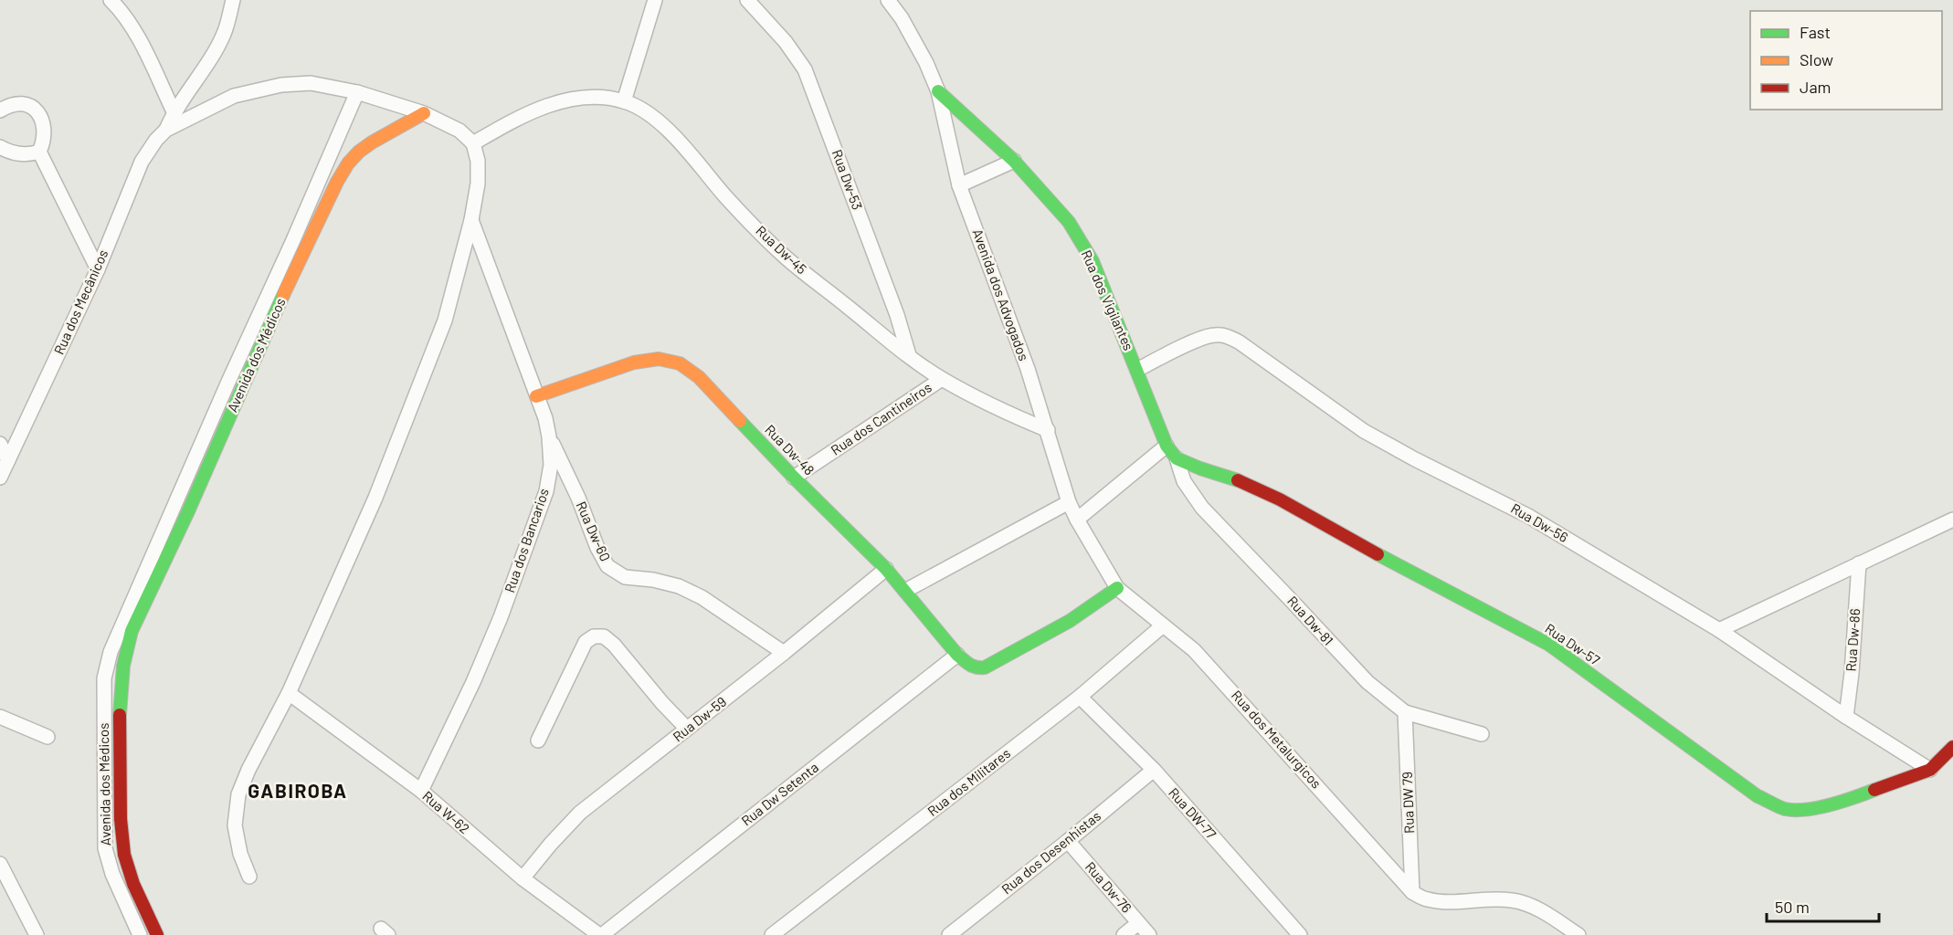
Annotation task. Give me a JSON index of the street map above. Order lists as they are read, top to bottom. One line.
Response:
{"streets":{"street":["Rua Dw-53","Rua Dw-45","Avenida dos Advogados","Rua dos Vigilantes","Rua dos Mecânicos","Avenida dos Médicos","Rua dos Cantineiros","Rua Dw-48","Rua Dw-56","Rua Dw-60","Rua dos Bancarios","Rua Dw-81","Rua Dw-86","Rua Dw-57","Rua Dw-59","Rua dos Metalurgicos","Rua dos Militares","Rua Dw Setenta","Rua DW 79","Rua W-62","Rua DW-77","Rua dos Desenhistas","Rua Dw-76"]},"crossings":[["Rua Dw-53","Rua Dw-45"],["Rua Dw-45","Avenida dos Advogados"],["Rua Dw-45","Rua dos Cantineiros"],["Avenida dos Advogados","Rua dos Vigilantes"],["Avenida dos Advogados","Rua Dw-48"],["Avenida dos Advogados","Rua dos Metalurgicos"],["Rua dos Vigilantes","Rua Dw-56"],["Rua dos Vigilantes","Rua Dw-57"],["Rua dos Cantineiros","Rua Dw-48"],["Rua Dw-48","Rua dos Bancarios"],["Rua Dw-48","Rua Dw-59"],["Rua Dw-48","Rua dos Metalurgicos"],["Rua Dw-48","Rua Dw Setenta"],["Rua Dw-56","Rua Dw-86"],["Rua Dw-56","Rua Dw-57"],["Rua Dw-60","Rua dos Bancarios"],["Rua Dw-60","Rua Dw-59"],["Rua dos Bancarios","Rua W-62"],["Rua Dw-81","Rua Dw-57"],["Rua Dw-81","Rua DW 79"],["Rua Dw-59","Rua W-62"],["Rua dos Metalurgicos","Rua dos Militares"],["Rua dos Metalurgicos","Rua DW 79"],["Rua dos Militares","Rua DW-77"],["Rua Dw Setenta","Rua W-62"],["Rua DW-77","Rua dos Desenhistas"],["Rua dos Desenhistas","Rua Dw-76"]],"districts":["GABIROBA"],"legend":["Fast","Slow","Jam"],"scale_bar":"50 m"}
